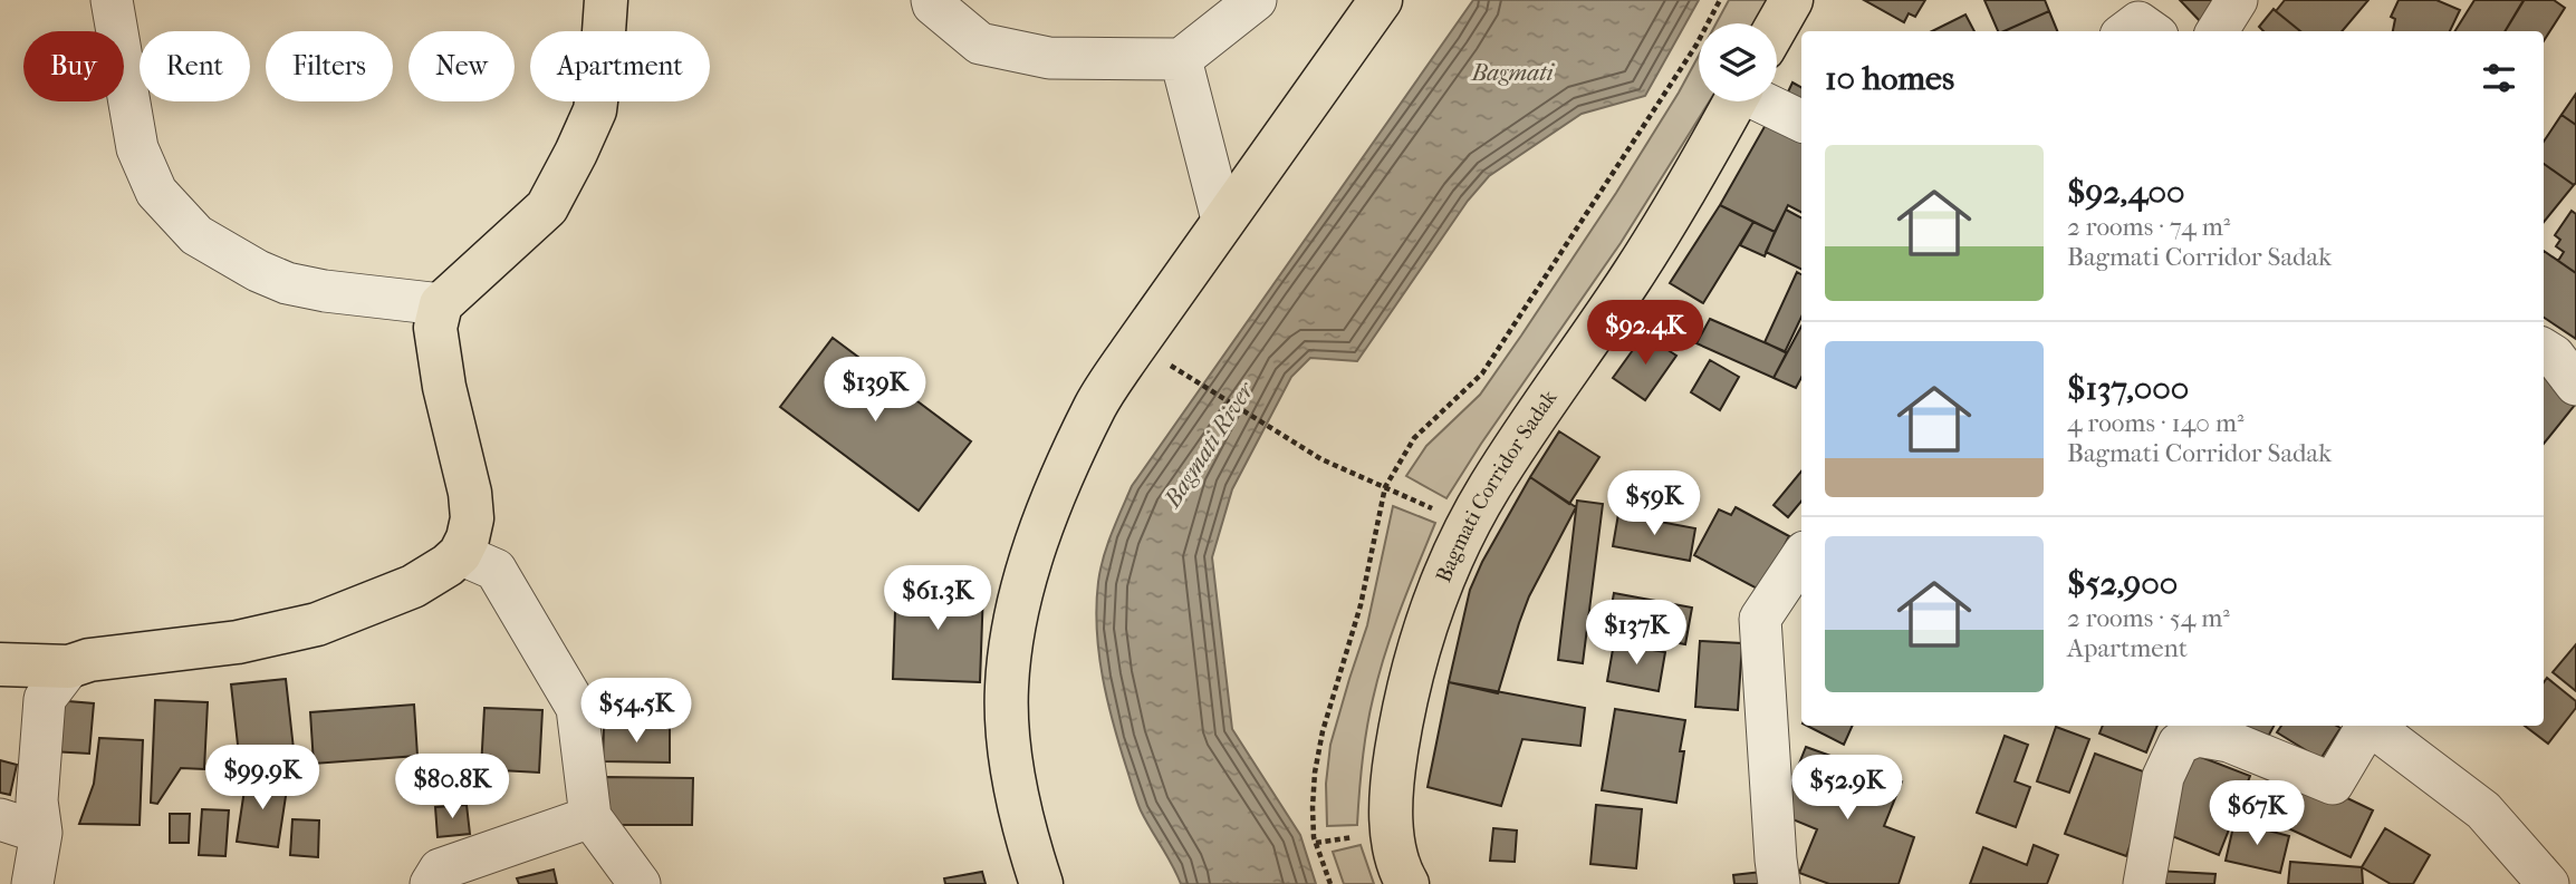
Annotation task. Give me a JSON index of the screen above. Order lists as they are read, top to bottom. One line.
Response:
{"streets":{"main road":["Bagmati Corridor Sadak"]},"water":["Bagmati","Bagmati River"],"page":{"chip":["Buy","Rent","Filters","New","Apartment"],"heading":"10 homes","list":[{"name":"$92,400","note":"2 rooms · 74 m² · Bagmati Corridor Sadak"},{"name":"$137,000","note":"4 rooms · 140 m² · Bagmati Corridor Sadak"},{"name":"$52,900","note":"2 rooms · 54 m² · Apartment"}],"price":["$92.4K","$139K","$59K","$61.3K","$137K","$54.5K","$99.9K","$80.8K","$52.9K","$67K"]}}
